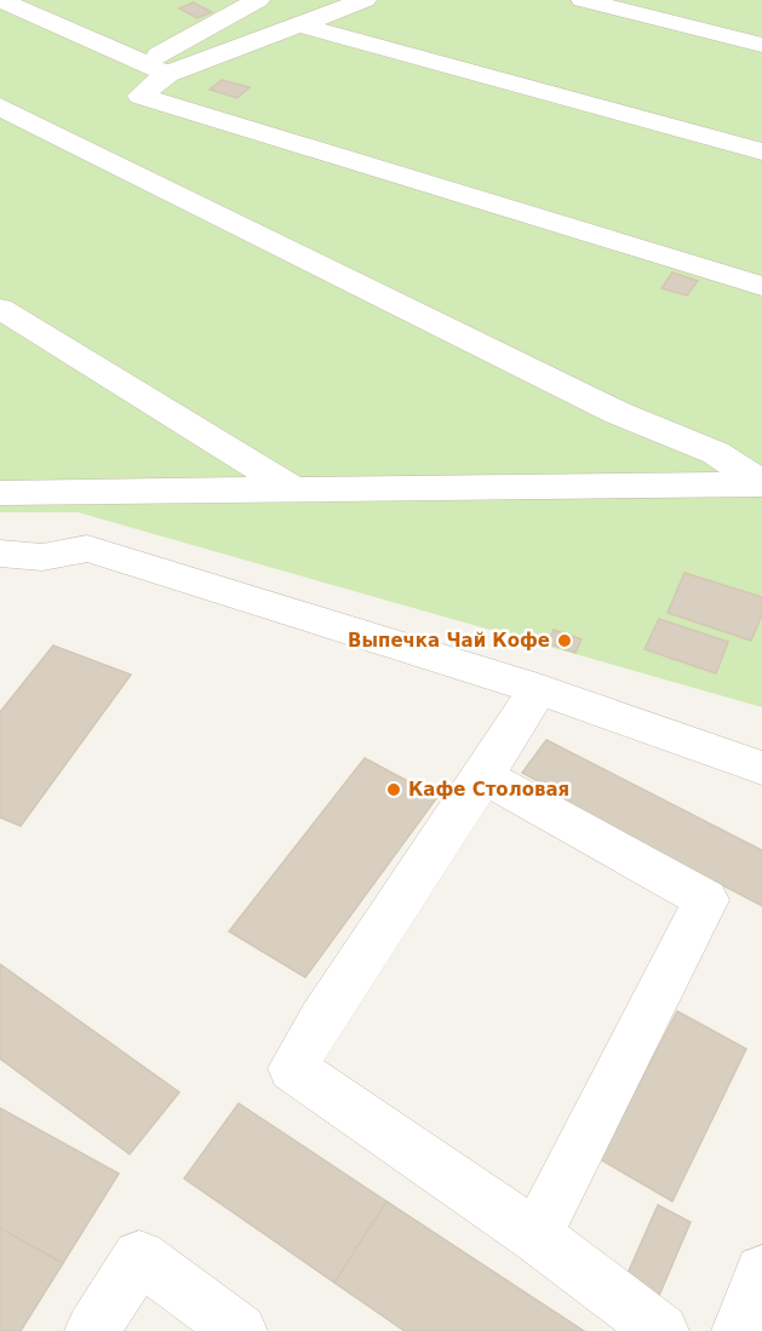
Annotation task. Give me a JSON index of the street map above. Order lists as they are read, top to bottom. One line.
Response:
{"places":["Выпечка Чай Кофе","Кафе Столовая"]}
